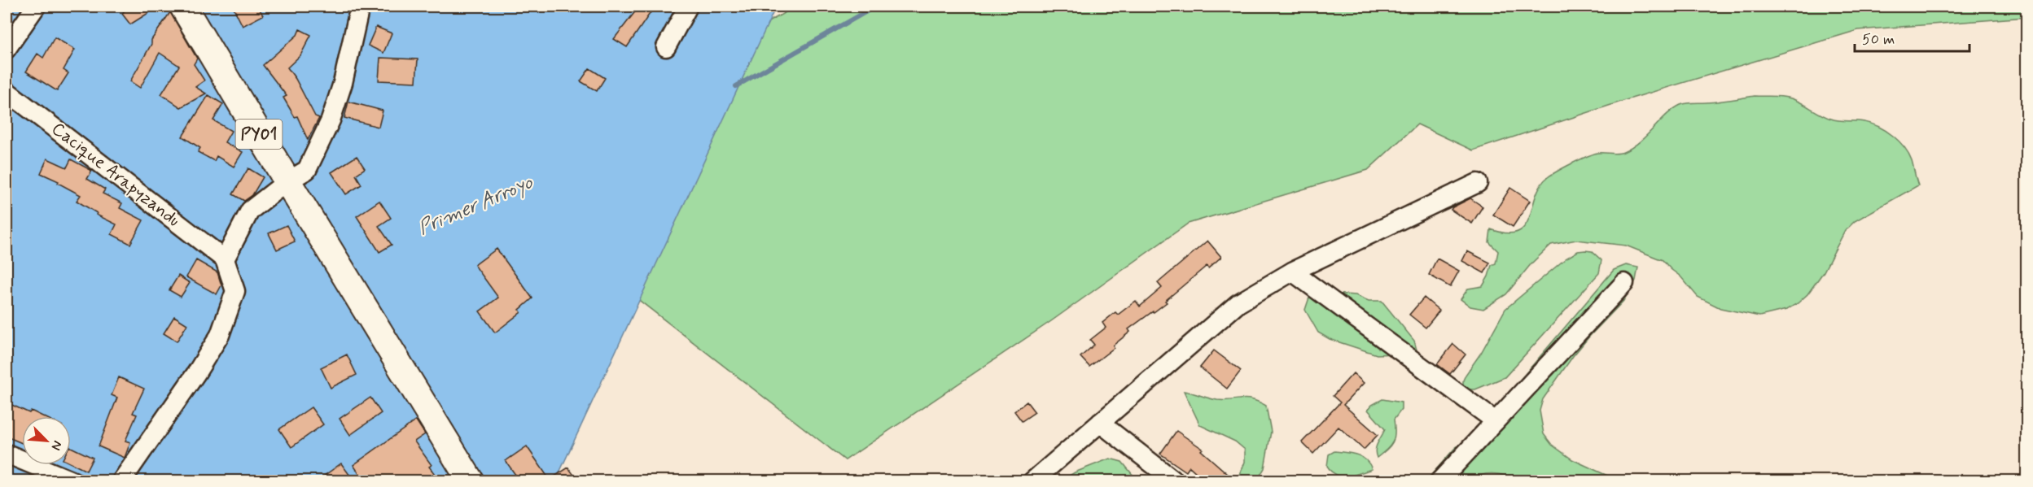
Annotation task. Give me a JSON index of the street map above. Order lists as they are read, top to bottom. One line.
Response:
{"streets":{"highway":["PY01"],"street":["Cacique Arapyzandu"]},"water":["Primer Arroyo"],"scale_bar":"50 m","north":"bottom right"}
